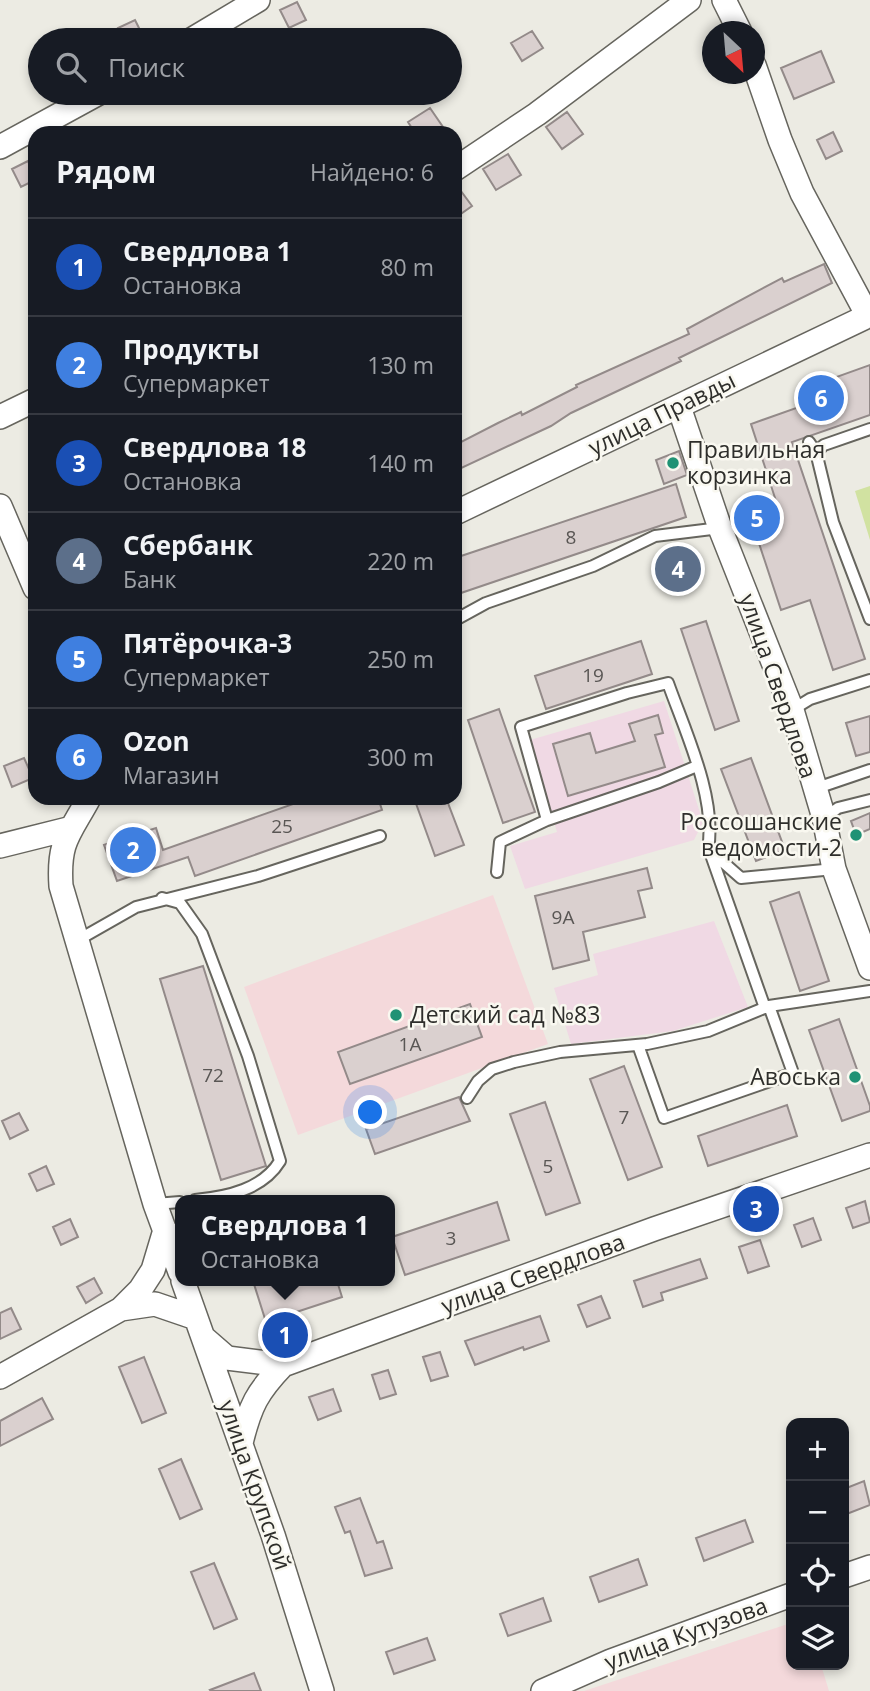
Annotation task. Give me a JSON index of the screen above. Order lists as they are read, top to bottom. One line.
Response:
{"streets":{"street":["улица Правды","улица Свердлова","улица Крупской","улица Кутузова"]},"crossings":[["улица Правды","улица Свердлова"],["улица Свердлова","улица Крупской"]],"places":["Правильная корзинка","Россошанские ведомости-2","Детский сад №83","Авоська"],"house_numbers":["8","19","25","9А","1А","72","7","5","3"],"north":"bottom right","page":{"search":"Поиск","heading":["Рядом","Найдено: 6"],"list":[{"mark":"1","name":"Свердлова 1","note":"Остановка","value":"80 m"},{"mark":"2","name":"Продукты","note":"Супермаркет","value":"130 m"},{"mark":"3","name":"Свердлова 18","note":"Остановка","value":"140 m"},{"mark":"4","name":"Сбербанк","note":"Банк","value":"220 m"},{"mark":"5","name":"Пятёрочка-3","note":"Супермаркет","value":"250 m"},{"mark":"6","name":"Ozon","note":"Магазин","value":"300 m"}],"pins":["6","5","4","2","3","1"],"popup":["Свердлова 1","Остановка"],"map_buttons":["+","−"]}}
